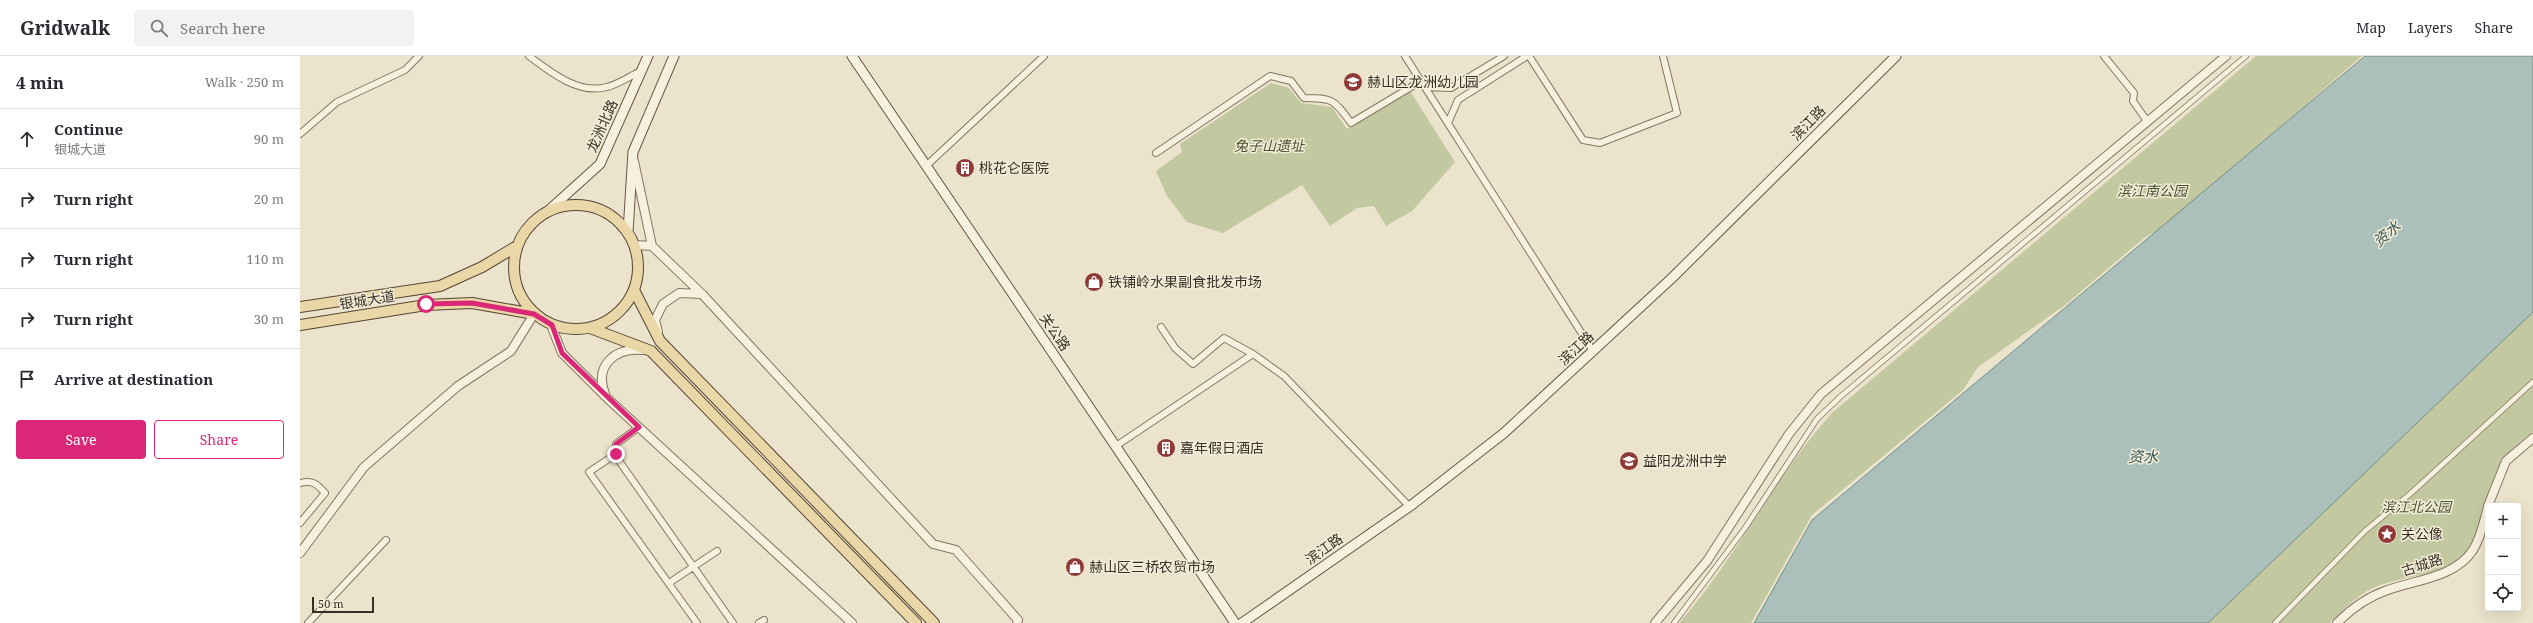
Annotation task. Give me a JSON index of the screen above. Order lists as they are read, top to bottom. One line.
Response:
{"streets":{"main road":["滨江路","龙洲北路","银城大道","关公路"],"street":["古城路"]},"crossings":[["龙洲北路","银城大道"]],"water":["资水"],"parks":["兔子山遗址","滨江南公园","滨江北公园"],"places":{"school or university":["赫山区龙洲幼儿园","益阳龙洲中学"],"building":["桃花仑医院","嘉年假日酒店"],"shop":["铁铺岭水果副食批发市场","赫山区三桥农贸市场"],"place":["关公像"]},"scale_bar":"50 m","page":{"header":"Gridwalk","search":"Search here","nav":["Map","Layers","Share"],"heading":["4 min","Walk · 250 m"],"list":[["Continue","银城大道","90 m"],["Turn right","20 m"],["Turn right","110 m"],["Turn right","30 m"],"Arrive at destination"],"buttons":["Save","Share"],"map_buttons":["+","−"],"scale":"50 m"}}
